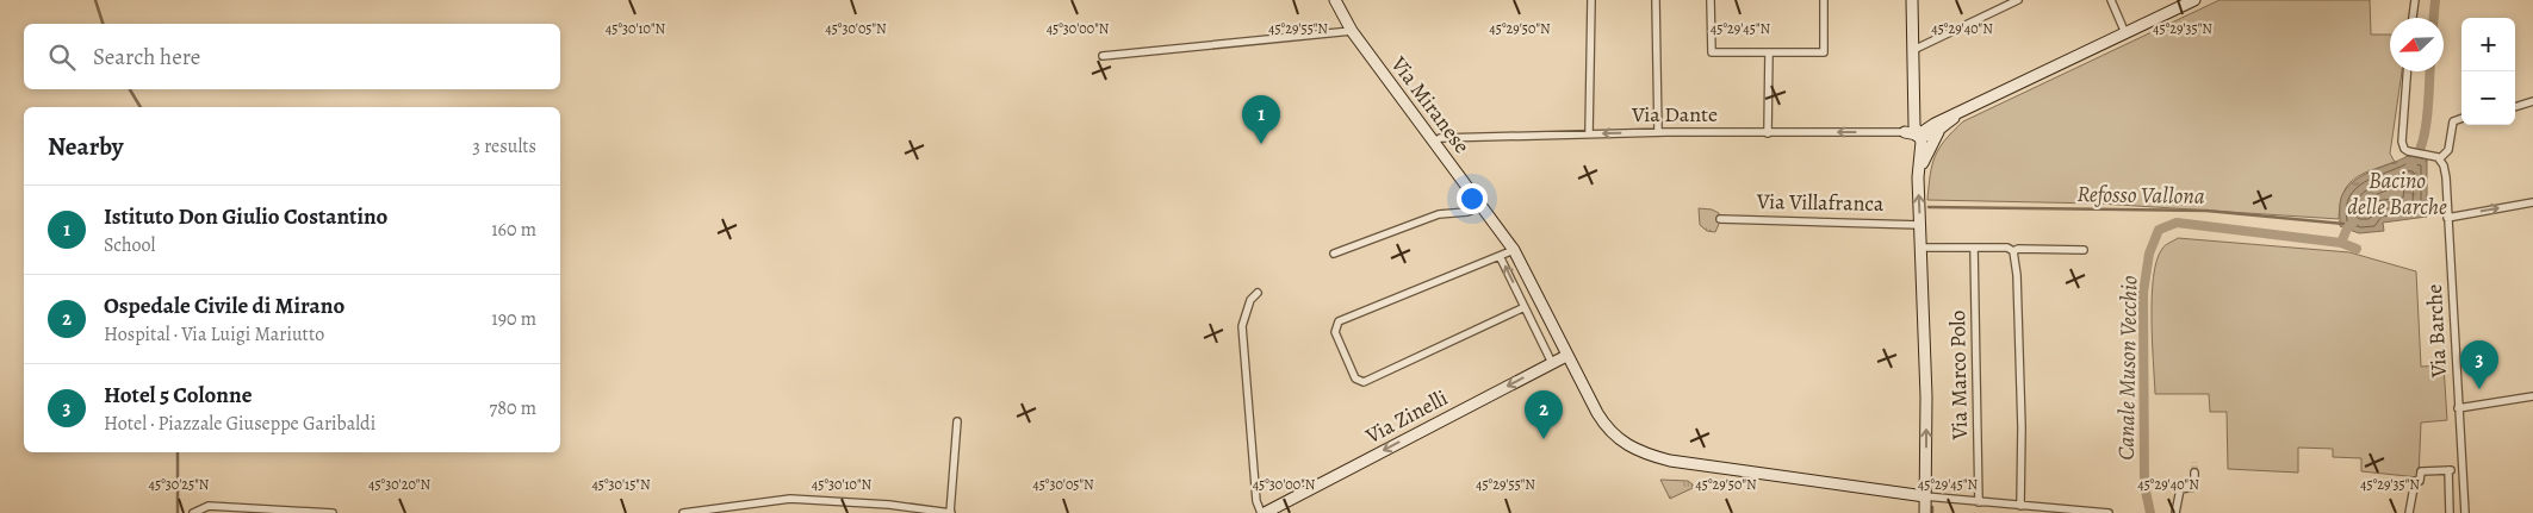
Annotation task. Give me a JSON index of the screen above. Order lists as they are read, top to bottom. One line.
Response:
{"streets":{"main road":["Via Miranese","Via Dante","Via Zinelli"],"street":["Via Villafranca","Via Barche","Via Marco Polo"]},"crossings":[["Via Miranese","Via Dante"],["Via Miranese","Via Zinelli"]],"one_way":["Via Dante","Via Zinelli"],"water":["Bacino delle Barche","Refosso Vallona","Canale Muson Vecchio"],"north":"bottom left","page":{"map_buttons":["+","−"],"search":"Search here","pins":["1","3","2"],"heading":["Nearby","3 results"],"list":[{"mark":"1","name":"Istituto Don Giulio Costantino","note":"School","value":"160 m"},{"mark":"2","name":"Ospedale Civile di Mirano","note":"Hospital · Via Luigi Mariutto","value":"190 m"},{"mark":"3","name":"Hotel 5 Colonne","note":"Hotel · Piazzale Giuseppe Garibaldi","value":"780 m"}]},"coordinates":["45°30'10\"N","45°30'05\"N","45°30'00\"N","45°29'55\"N","45°29'50\"N","45°29'45\"N","45°29'40\"N","45°29'35\"N","45°30'25\"N","45°30'20\"N","45°30'15\"N"]}
